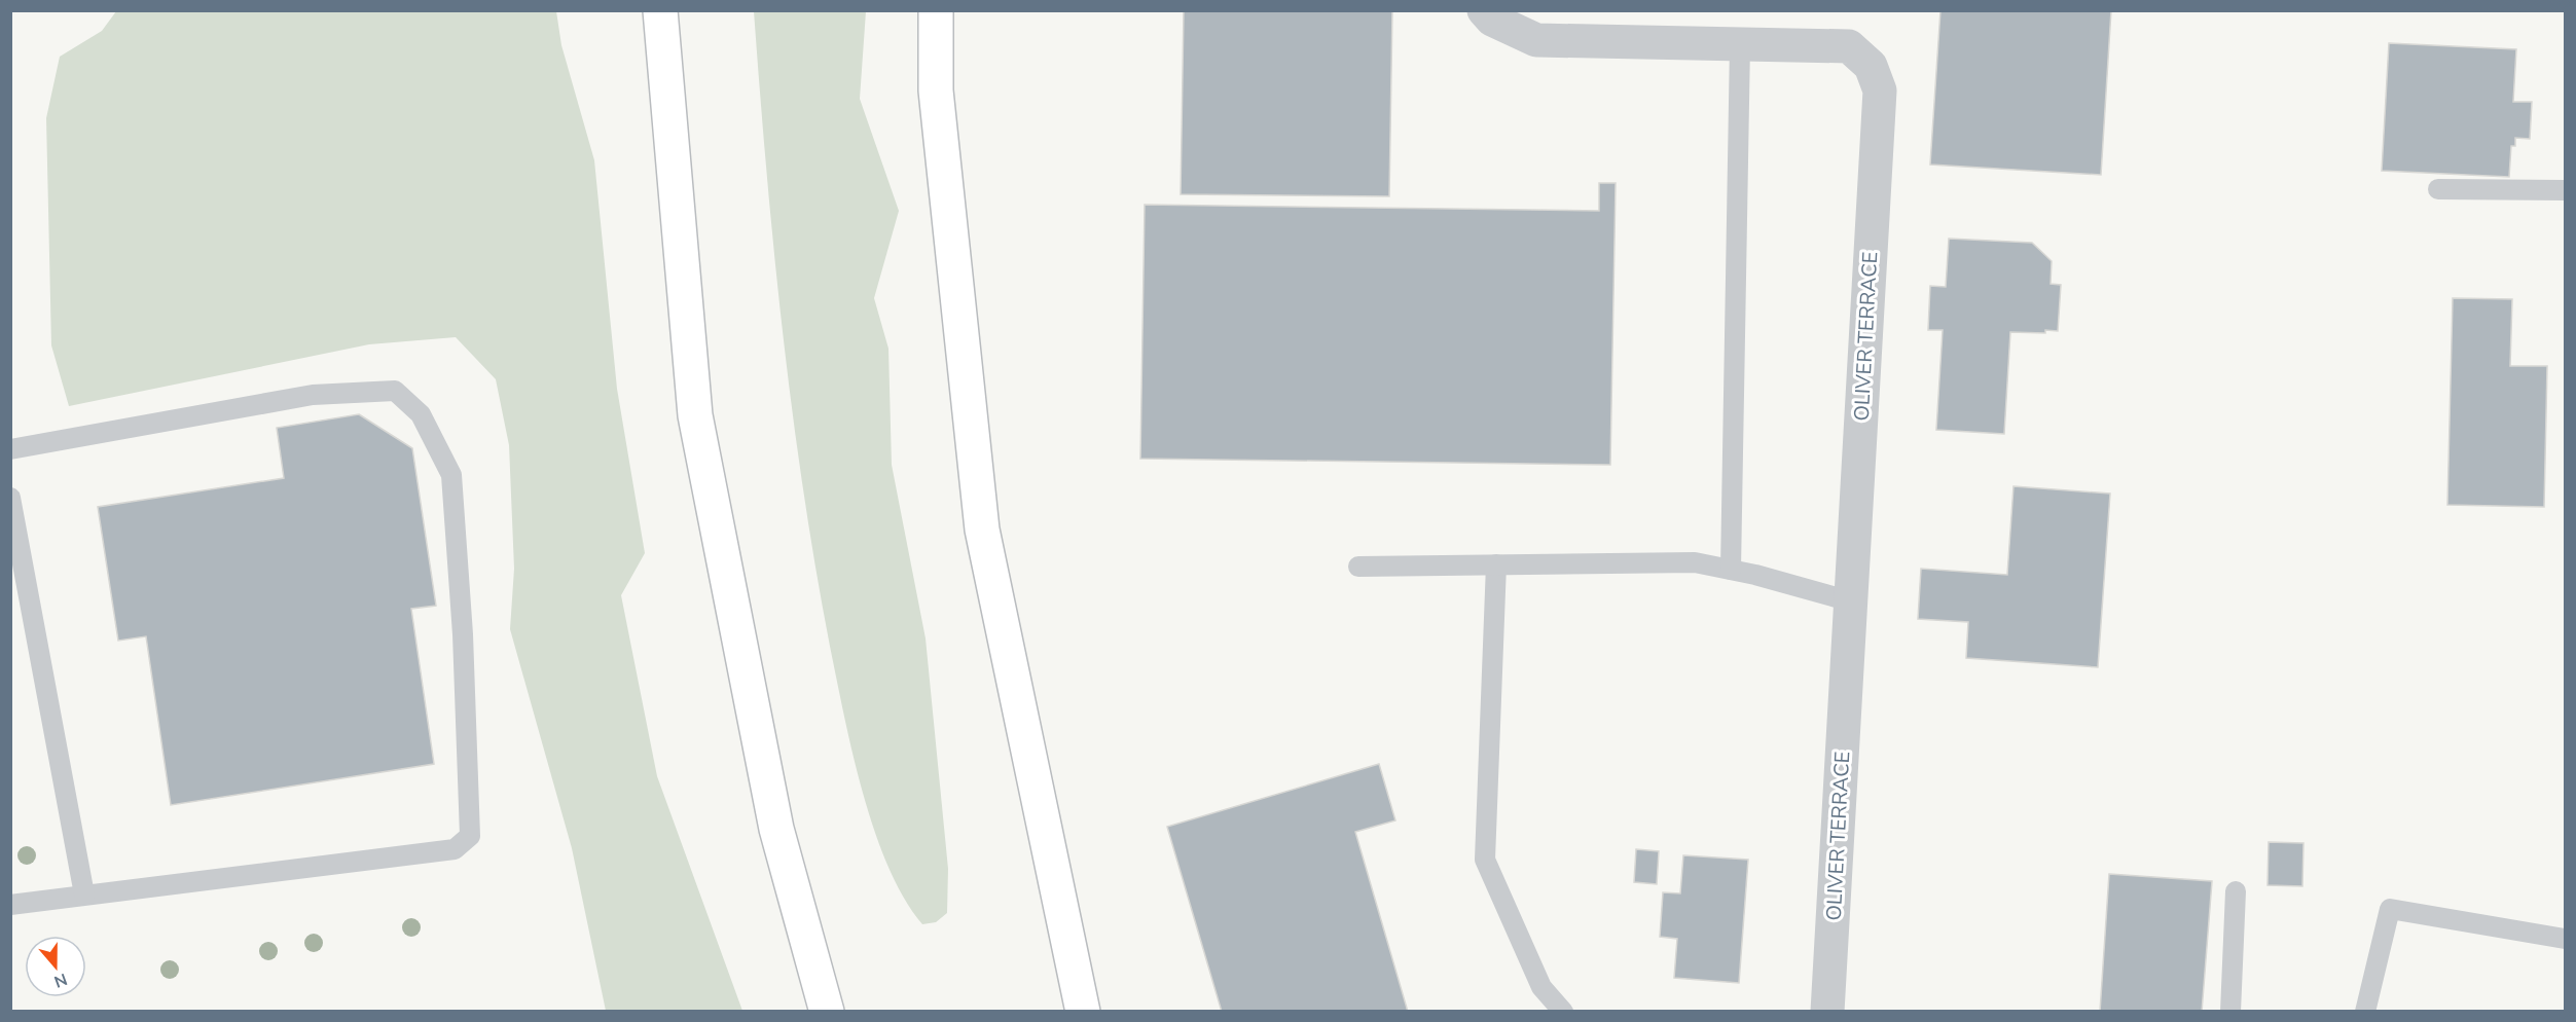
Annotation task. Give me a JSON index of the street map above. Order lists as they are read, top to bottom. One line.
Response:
{"streets":{"street":["OLIVER TERRACE"]},"north":"bottom"}
